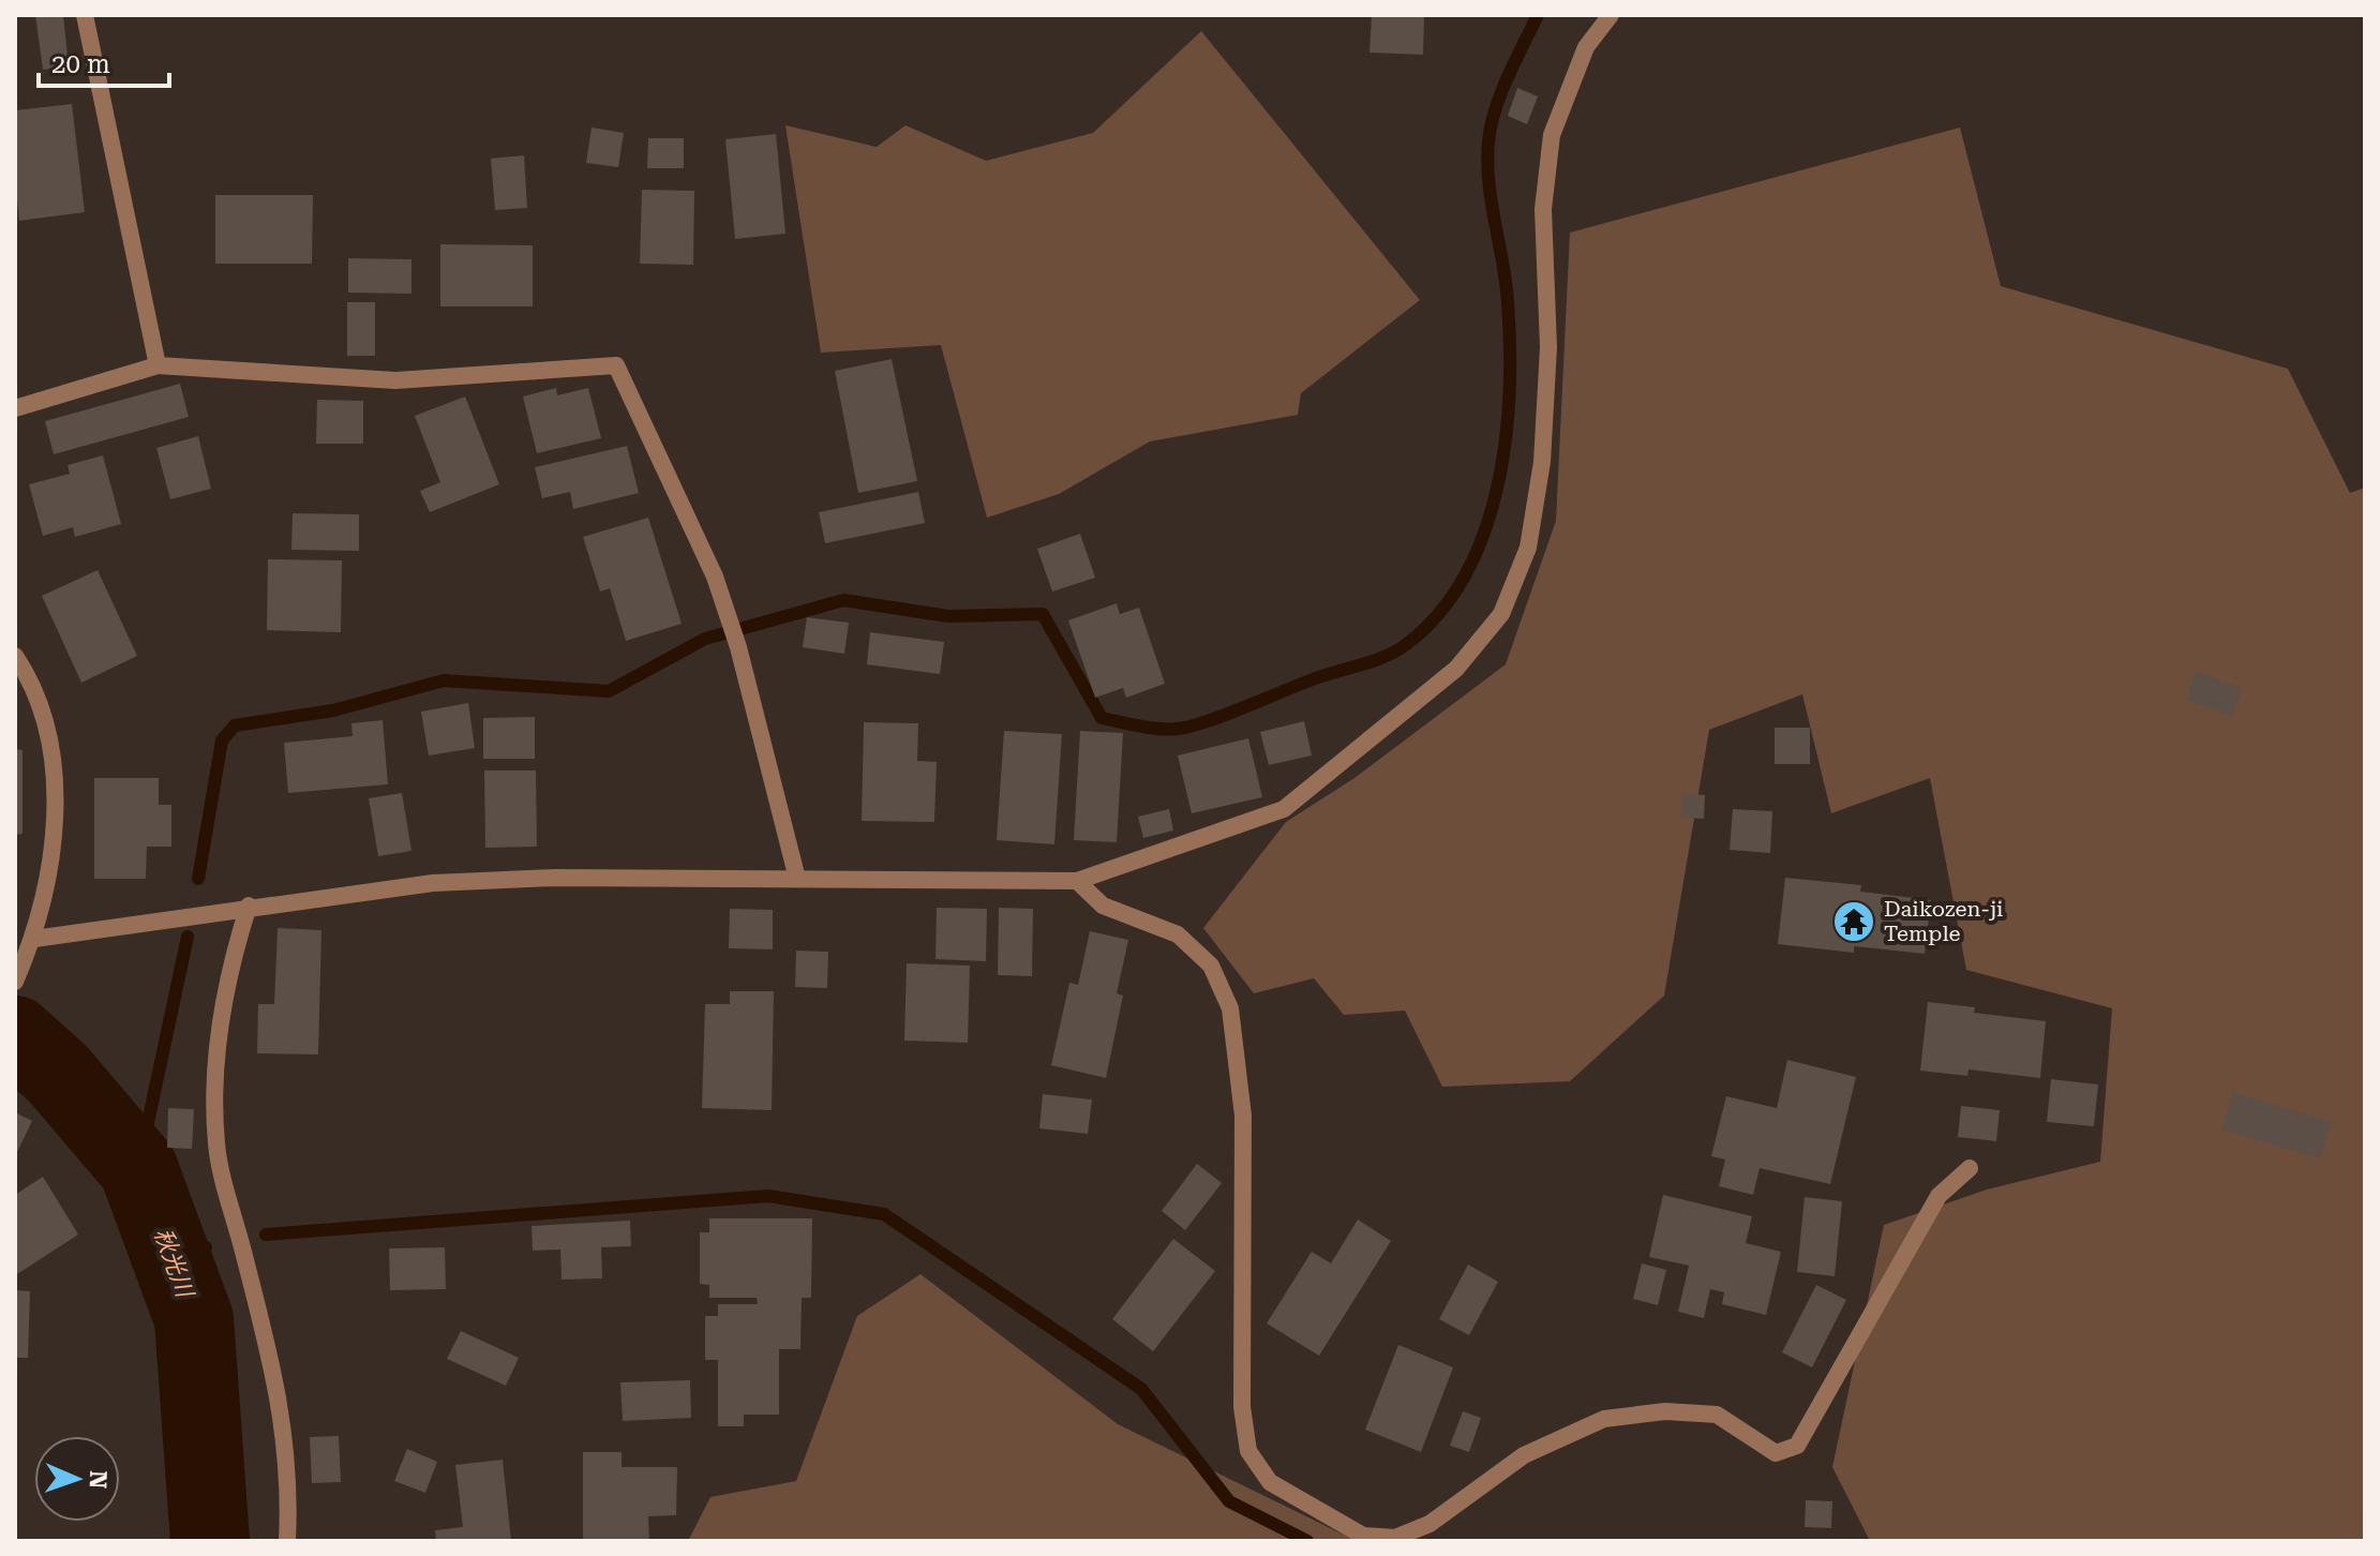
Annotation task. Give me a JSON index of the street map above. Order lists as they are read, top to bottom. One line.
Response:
{"water":["秋光川"],"places":{"temple":["Daikozen-ji Temple"]},"scale_bar":"20 m","north":"right"}
